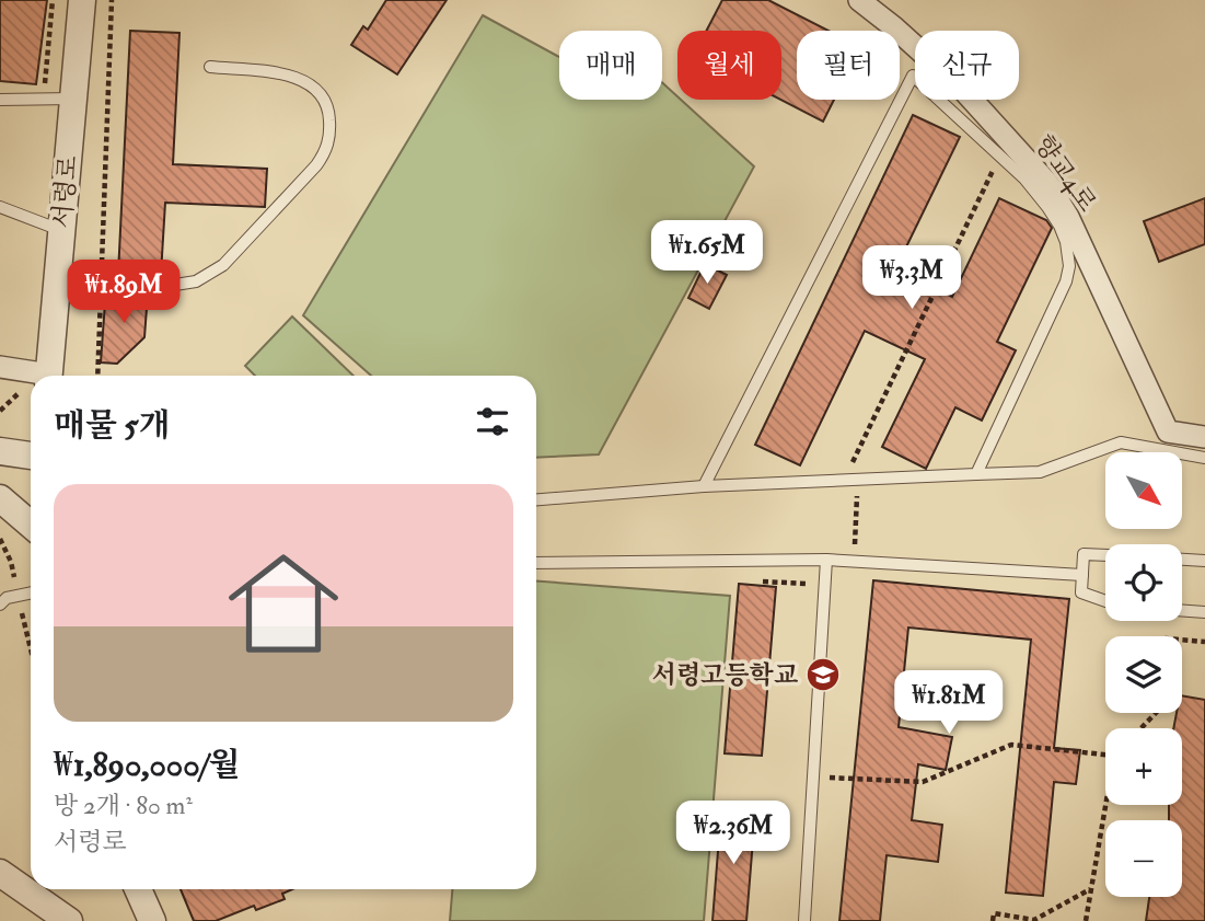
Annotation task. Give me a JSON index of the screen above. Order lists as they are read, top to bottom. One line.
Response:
{"streets":{"street":["향교4로","서령로"]},"places":{"school or university":["서령고등학교"]},"north":"bottom right","page":{"chip":["매매","월세","필터","신규"],"price":["₩1.65M","₩3.3M","₩1.89M","₩1.81M","₩2.36M"],"heading":"매물 5개","map_buttons":["+","−"],"list":[{"name":"₩1,890,000/월","note":"방 2개 · 80 m² · 서령로"}]}}
